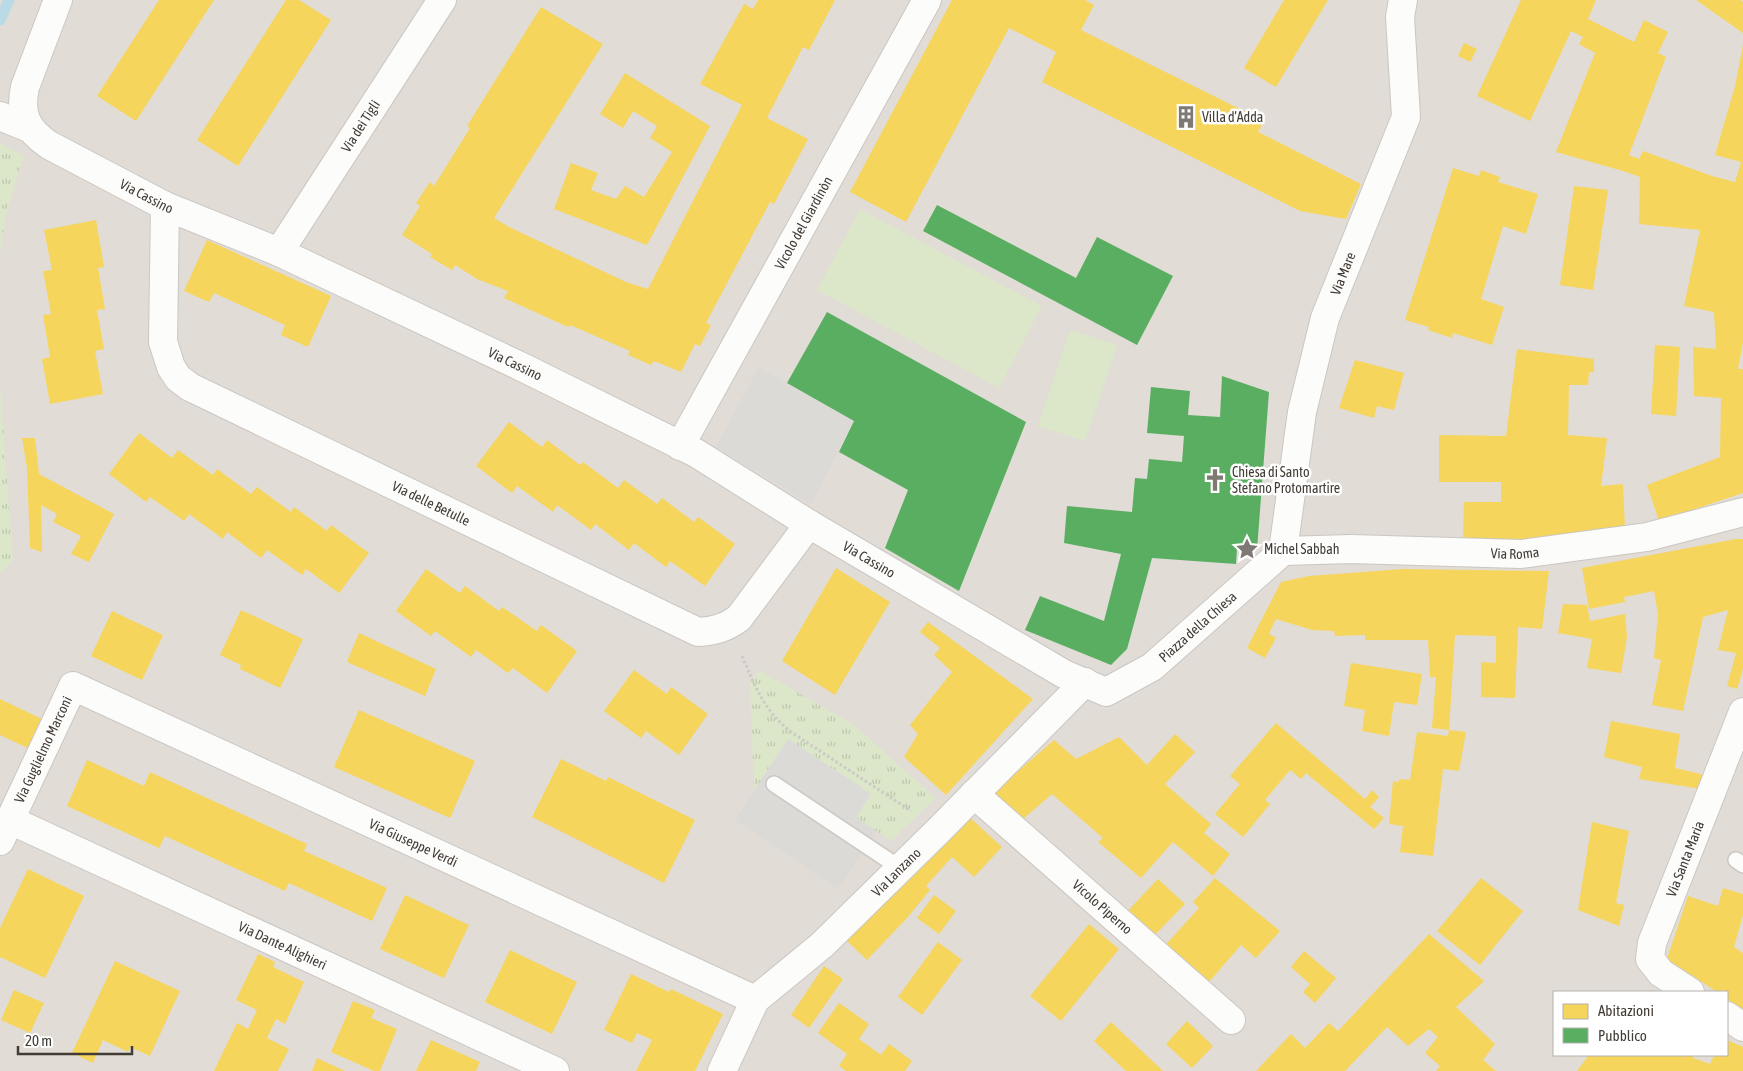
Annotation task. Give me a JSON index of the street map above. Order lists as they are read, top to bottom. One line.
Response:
{"streets":{"street":["Via dei Tigli","Via Cassino","Vicolo del Giardinòn","Via Mare","Via delle Betulle","Via Roma","Piazza della Chiesa","Via Guglielmo Marconi","Via Giuseppe Verdi","Via Santa Maria","Via Lanzano","Vicolo Piperno","Via Dante Alighieri"]},"crossings":[["Via dei Tigli","Via Cassino"],["Via Cassino","Vicolo del Giardinòn"],["Via Cassino","Via delle Betulle"],["Via Cassino","Piazza della Chiesa"],["Via Cassino","Via Lanzano"],["Via Mare","Via Roma"],["Via Mare","Piazza della Chiesa"],["Via Roma","Piazza della Chiesa"],["Piazza della Chiesa","Via Lanzano"],["Via Guglielmo Marconi","Via Giuseppe Verdi"],["Via Guglielmo Marconi","Via Dante Alighieri"],["Via Giuseppe Verdi","Via Lanzano"],["Via Lanzano","Vicolo Piperno"]],"places":{"building":["Villa d’Adda"],"church":["Chiesa di Santo Stefano Protomartire"],"place":["Michel Sabbah"]},"legend":["Abitazioni","Pubblico"],"scale_bar":"20 m"}
